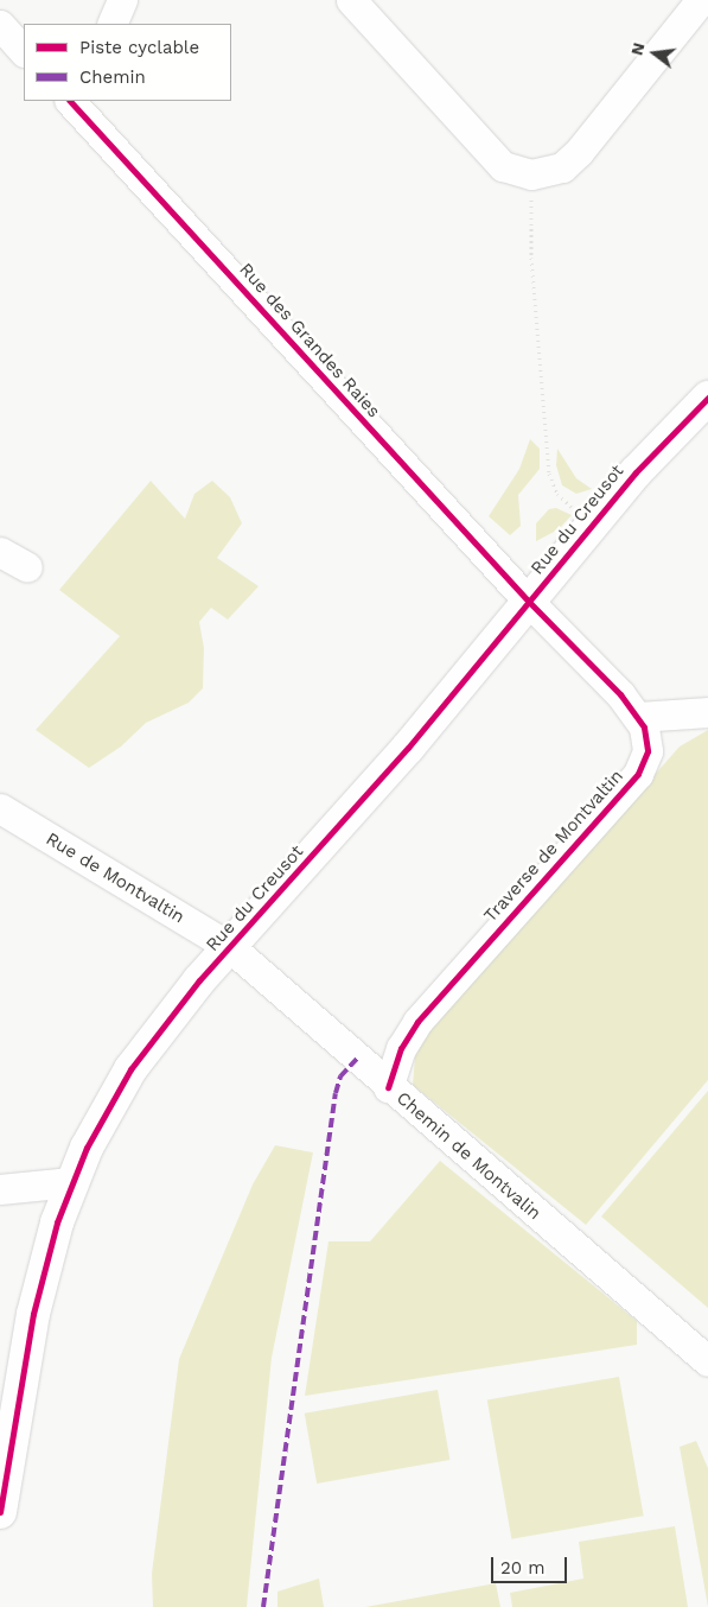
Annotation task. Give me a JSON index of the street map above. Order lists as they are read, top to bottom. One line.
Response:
{"streets":{"street":["Rue des Grandes Raies","Rue du Creusot","Traverse de Montvaltin","Rue de Montvaltin","Chemin de Montvalin"]},"crossings":[["Rue des Grandes Raies","Rue du Creusot"],["Rue des Grandes Raies","Traverse de Montvaltin"],["Rue du Creusot","Traverse de Montvaltin"],["Rue du Creusot","Rue de Montvaltin"],["Rue du Creusot","Chemin de Montvalin"],["Traverse de Montvaltin","Chemin de Montvalin"],["Rue de Montvaltin","Chemin de Montvalin"]],"legend":["Piste cyclable","Chemin"],"scale_bar":"20 m","north":"left"}
